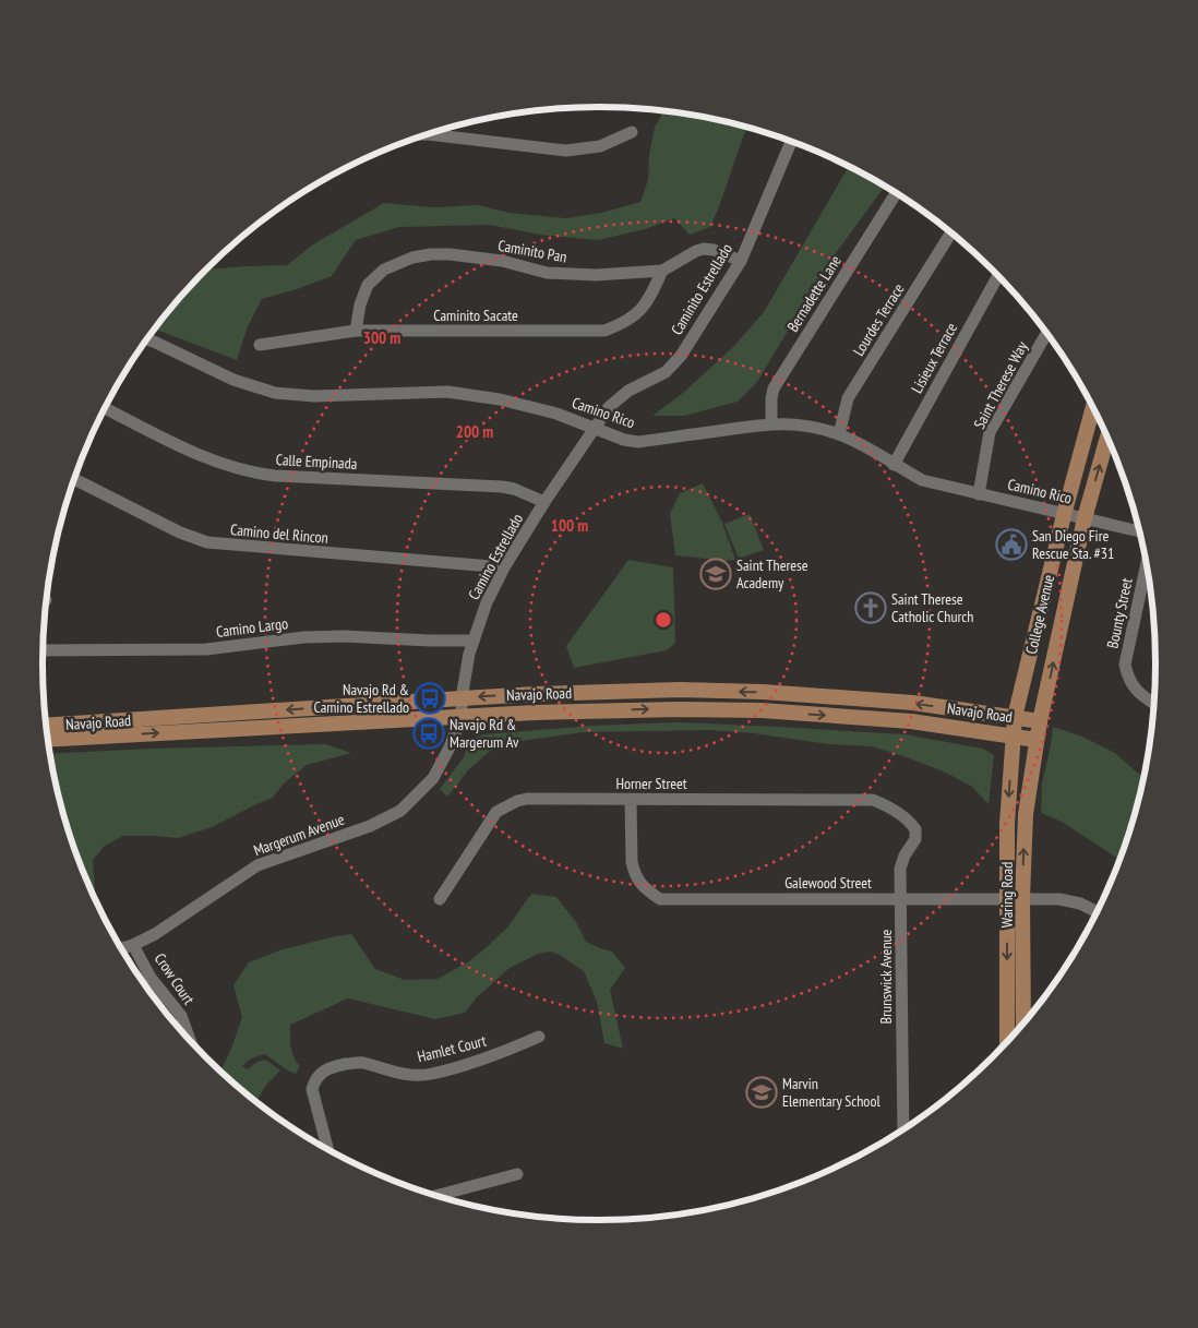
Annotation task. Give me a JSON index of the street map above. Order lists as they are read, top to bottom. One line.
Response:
{"streets":{"main road":["College Avenue","Navajo Road","Waring Road"],"street":["Caminito Pan","Caminito Estrellado","Bernadette Lane","Caminito Sacate","Lourdes Terrace","Lisieux Terrace","Saint Therese Way","Camino Rico","Calle Empinada","Camino del Rincon","Camino Estrellado","Bounty Street","Camino Largo","Horner Street","Margerum Avenue","Galewood Street","Brunswick Avenue","Crow Court","Hamlet Court"]},"crossings":[["Caminito Pan","Caminito Estrellado"],["Caminito Pan","Caminito Sacate"],["Caminito Estrellado","Camino Rico"],["Caminito Estrellado","Camino Estrellado"],["Bernadette Lane","Camino Rico"],["Lourdes Terrace","Camino Rico"],["Lisieux Terrace","Camino Rico"],["Saint Therese Way","Camino Rico"],["Camino Rico","Camino Estrellado"],["Camino Rico","College Avenue"],["Calle Empinada","Camino Estrellado"],["Camino del Rincon","Camino Estrellado"],["Camino Estrellado","Camino Largo"],["Camino Estrellado","Navajo Road"],["Camino Estrellado","Margerum Avenue"],["College Avenue","Navajo Road"],["College Avenue","Waring Road"],["Navajo Road","Margerum Avenue"],["Navajo Road","Waring Road"],["Horner Street","Galewood Street"],["Horner Street","Brunswick Avenue"],["Margerum Avenue","Crow Court"],["Galewood Street","Waring Road"],["Galewood Street","Brunswick Avenue"]],"places":{"public building":["San Diego Fire Rescue Sta. #31"],"school or university":["Saint Therese Academy","Marvin Elementary School"],"church":["Saint Therese Catholic Church"],"bus stop":["Navajo Rd & Camino Estrellado","Navajo Rd & Margerum Av"]},"rings":["300 m","200 m","100 m"]}
